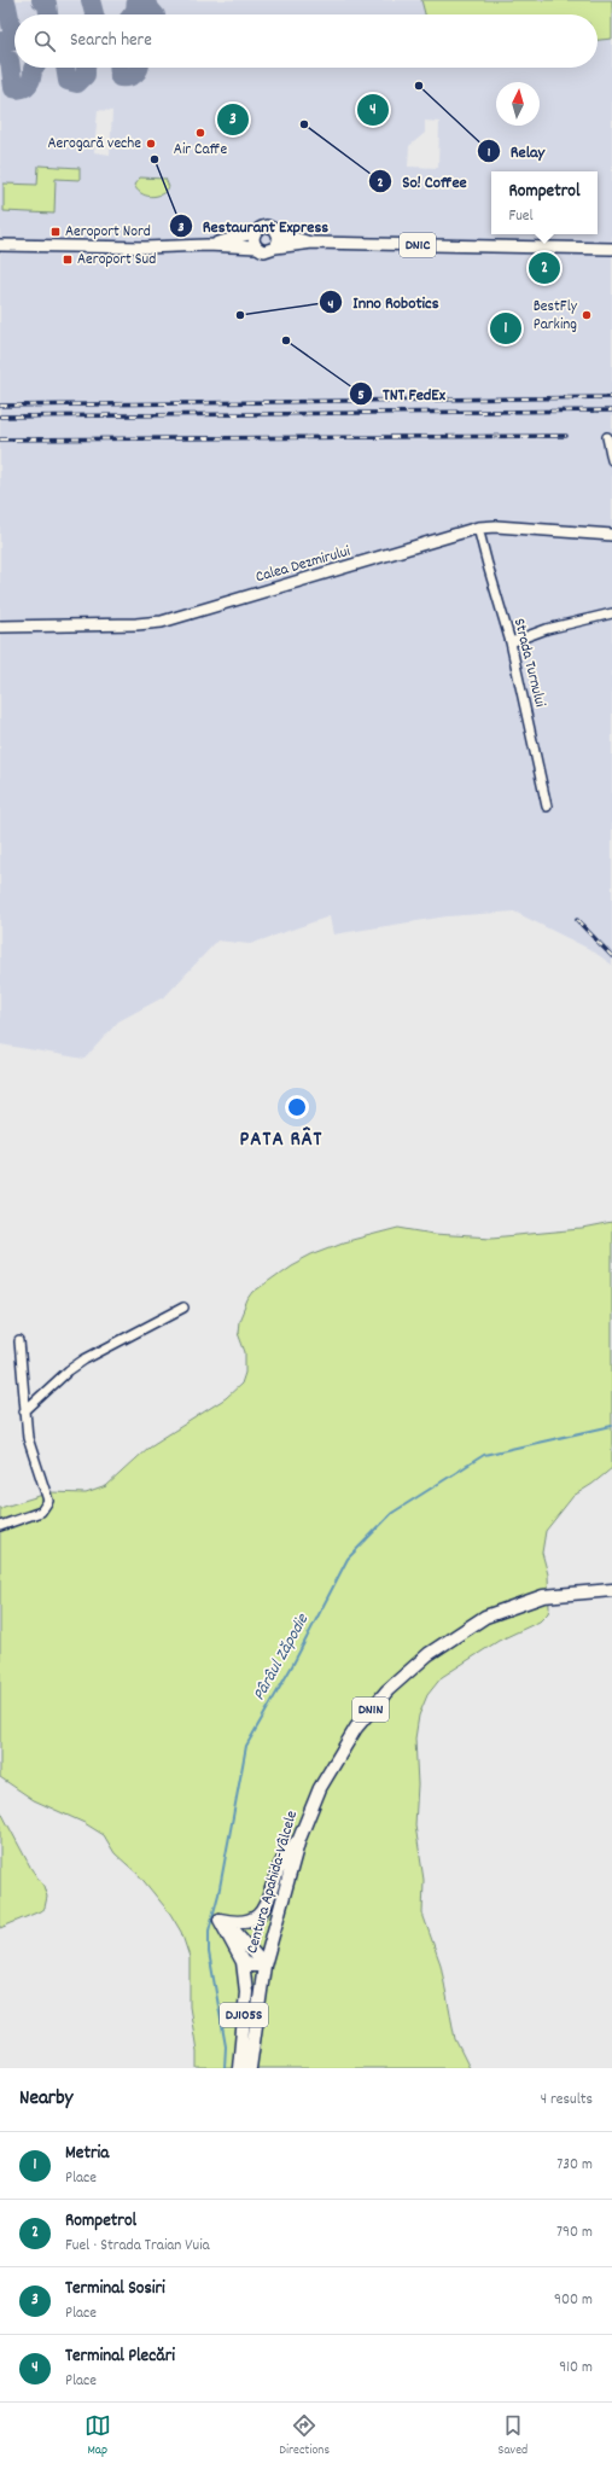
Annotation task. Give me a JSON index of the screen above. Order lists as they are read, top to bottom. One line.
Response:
{"streets":{"highway":["DN1N","Centura Apahida-Vâlcele","DJ105S"],"main road":["DN1C","Calea Dezmirului"],"street":["Strada Turnului"]},"crossings":[["Calea Dezmirului","Strada Turnului"],["DN1N","Centura Apahida-Vâlcele"],["DN1N","DJ105S"]],"districts":["PATA RÂT"],"water":["Pârâul Zăpodie"],"places":{"other":["Relay","So! Coffee","Air Caffe","Aerogară veche","Restaurant Express","Inno Robotics","BestFly Parking","TNT FedEx"],"transit":["Aeroport Nord","Aeroport Sud"]},"north":"top","page":{"search":"Search here","pins":["4","3","2","1"],"popup":["Rompetrol","Fuel"],"heading":["Nearby","4 results"],"list":[{"mark":"1","name":"Metria","note":"Place","value":"730 m"},{"mark":"2","name":"Rompetrol","note":"Fuel · Strada Traian Vuia","value":"790 m"},{"mark":"3","name":"Terminal Sosiri","note":"Place","value":"900 m"},{"mark":"4","name":"Terminal Plecări","note":"Place","value":"910 m"}],"nav":["Map","Directions","Saved"]}}
